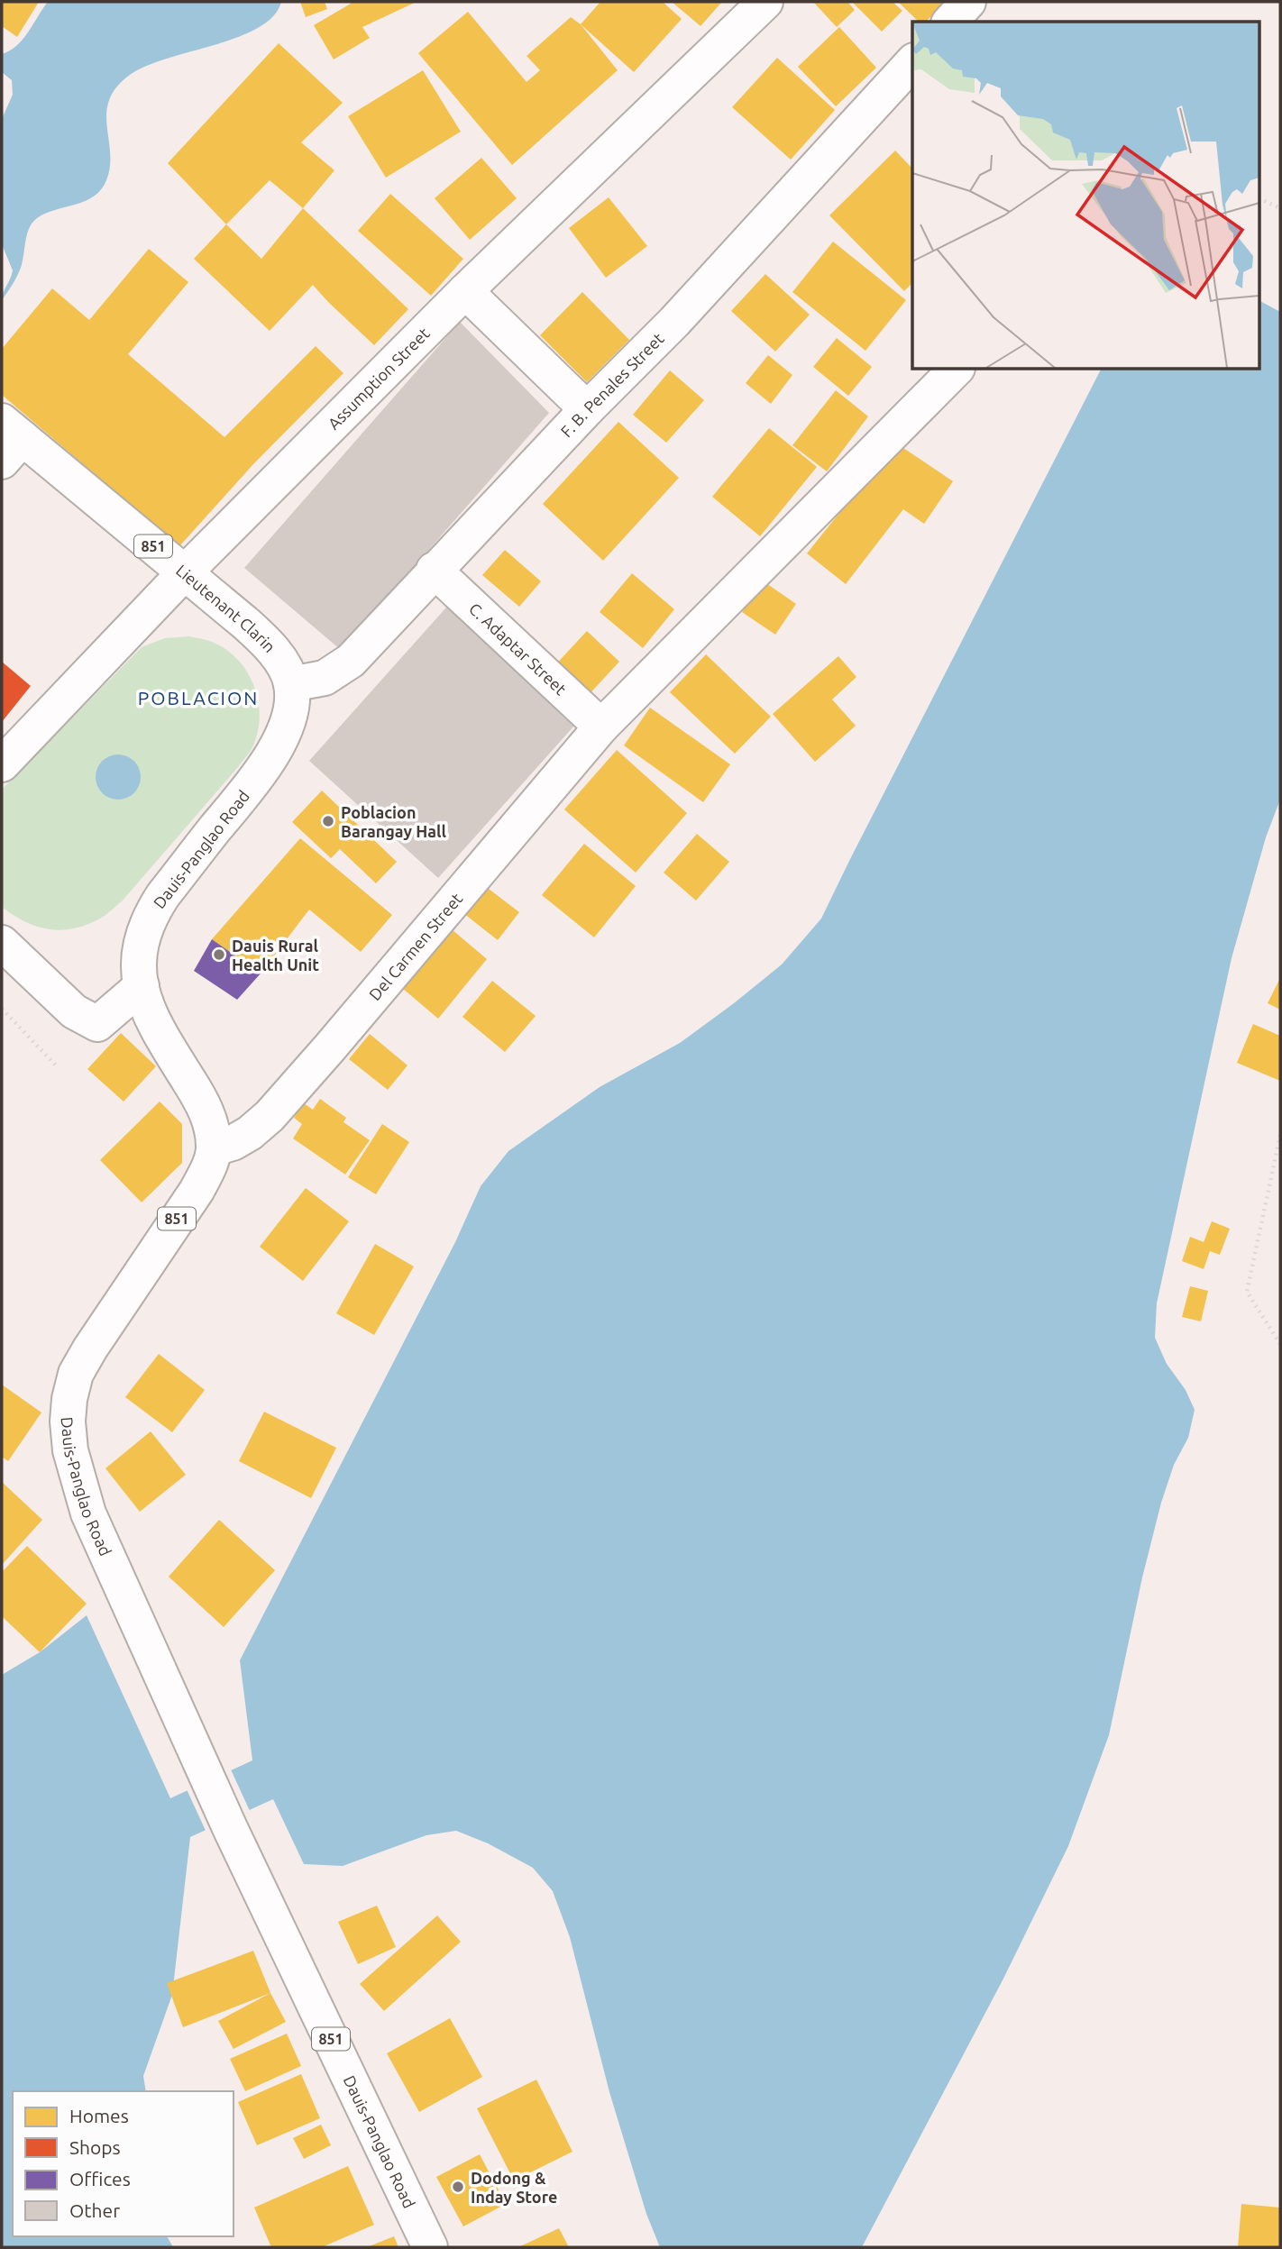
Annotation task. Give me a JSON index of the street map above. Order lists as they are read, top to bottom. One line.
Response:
{"streets":{"main road":["Assumption Street","F. B. Penales Street","851","Lieutenant Clarin","C. Adaptar Street","Dauis-Panglao Road","Del Carmen Street"]},"crossings":[["Assumption Street","Lieutenant Clarin"],["F. B. Penales Street","Lieutenant Clarin"],["F. B. Penales Street","C. Adaptar Street"],["F. B. Penales Street","Dauis-Panglao Road"],["Lieutenant Clarin","Dauis-Panglao Road"],["C. Adaptar Street","Del Carmen Street"],["Dauis-Panglao Road","Del Carmen Street"]],"districts":["POBLACION"],"places":["Poblacion Barangay Hall","Dauis Rural Health Unit","Dodong & Inday Store"],"legend":["Homes","Shops","Offices","Other"]}
